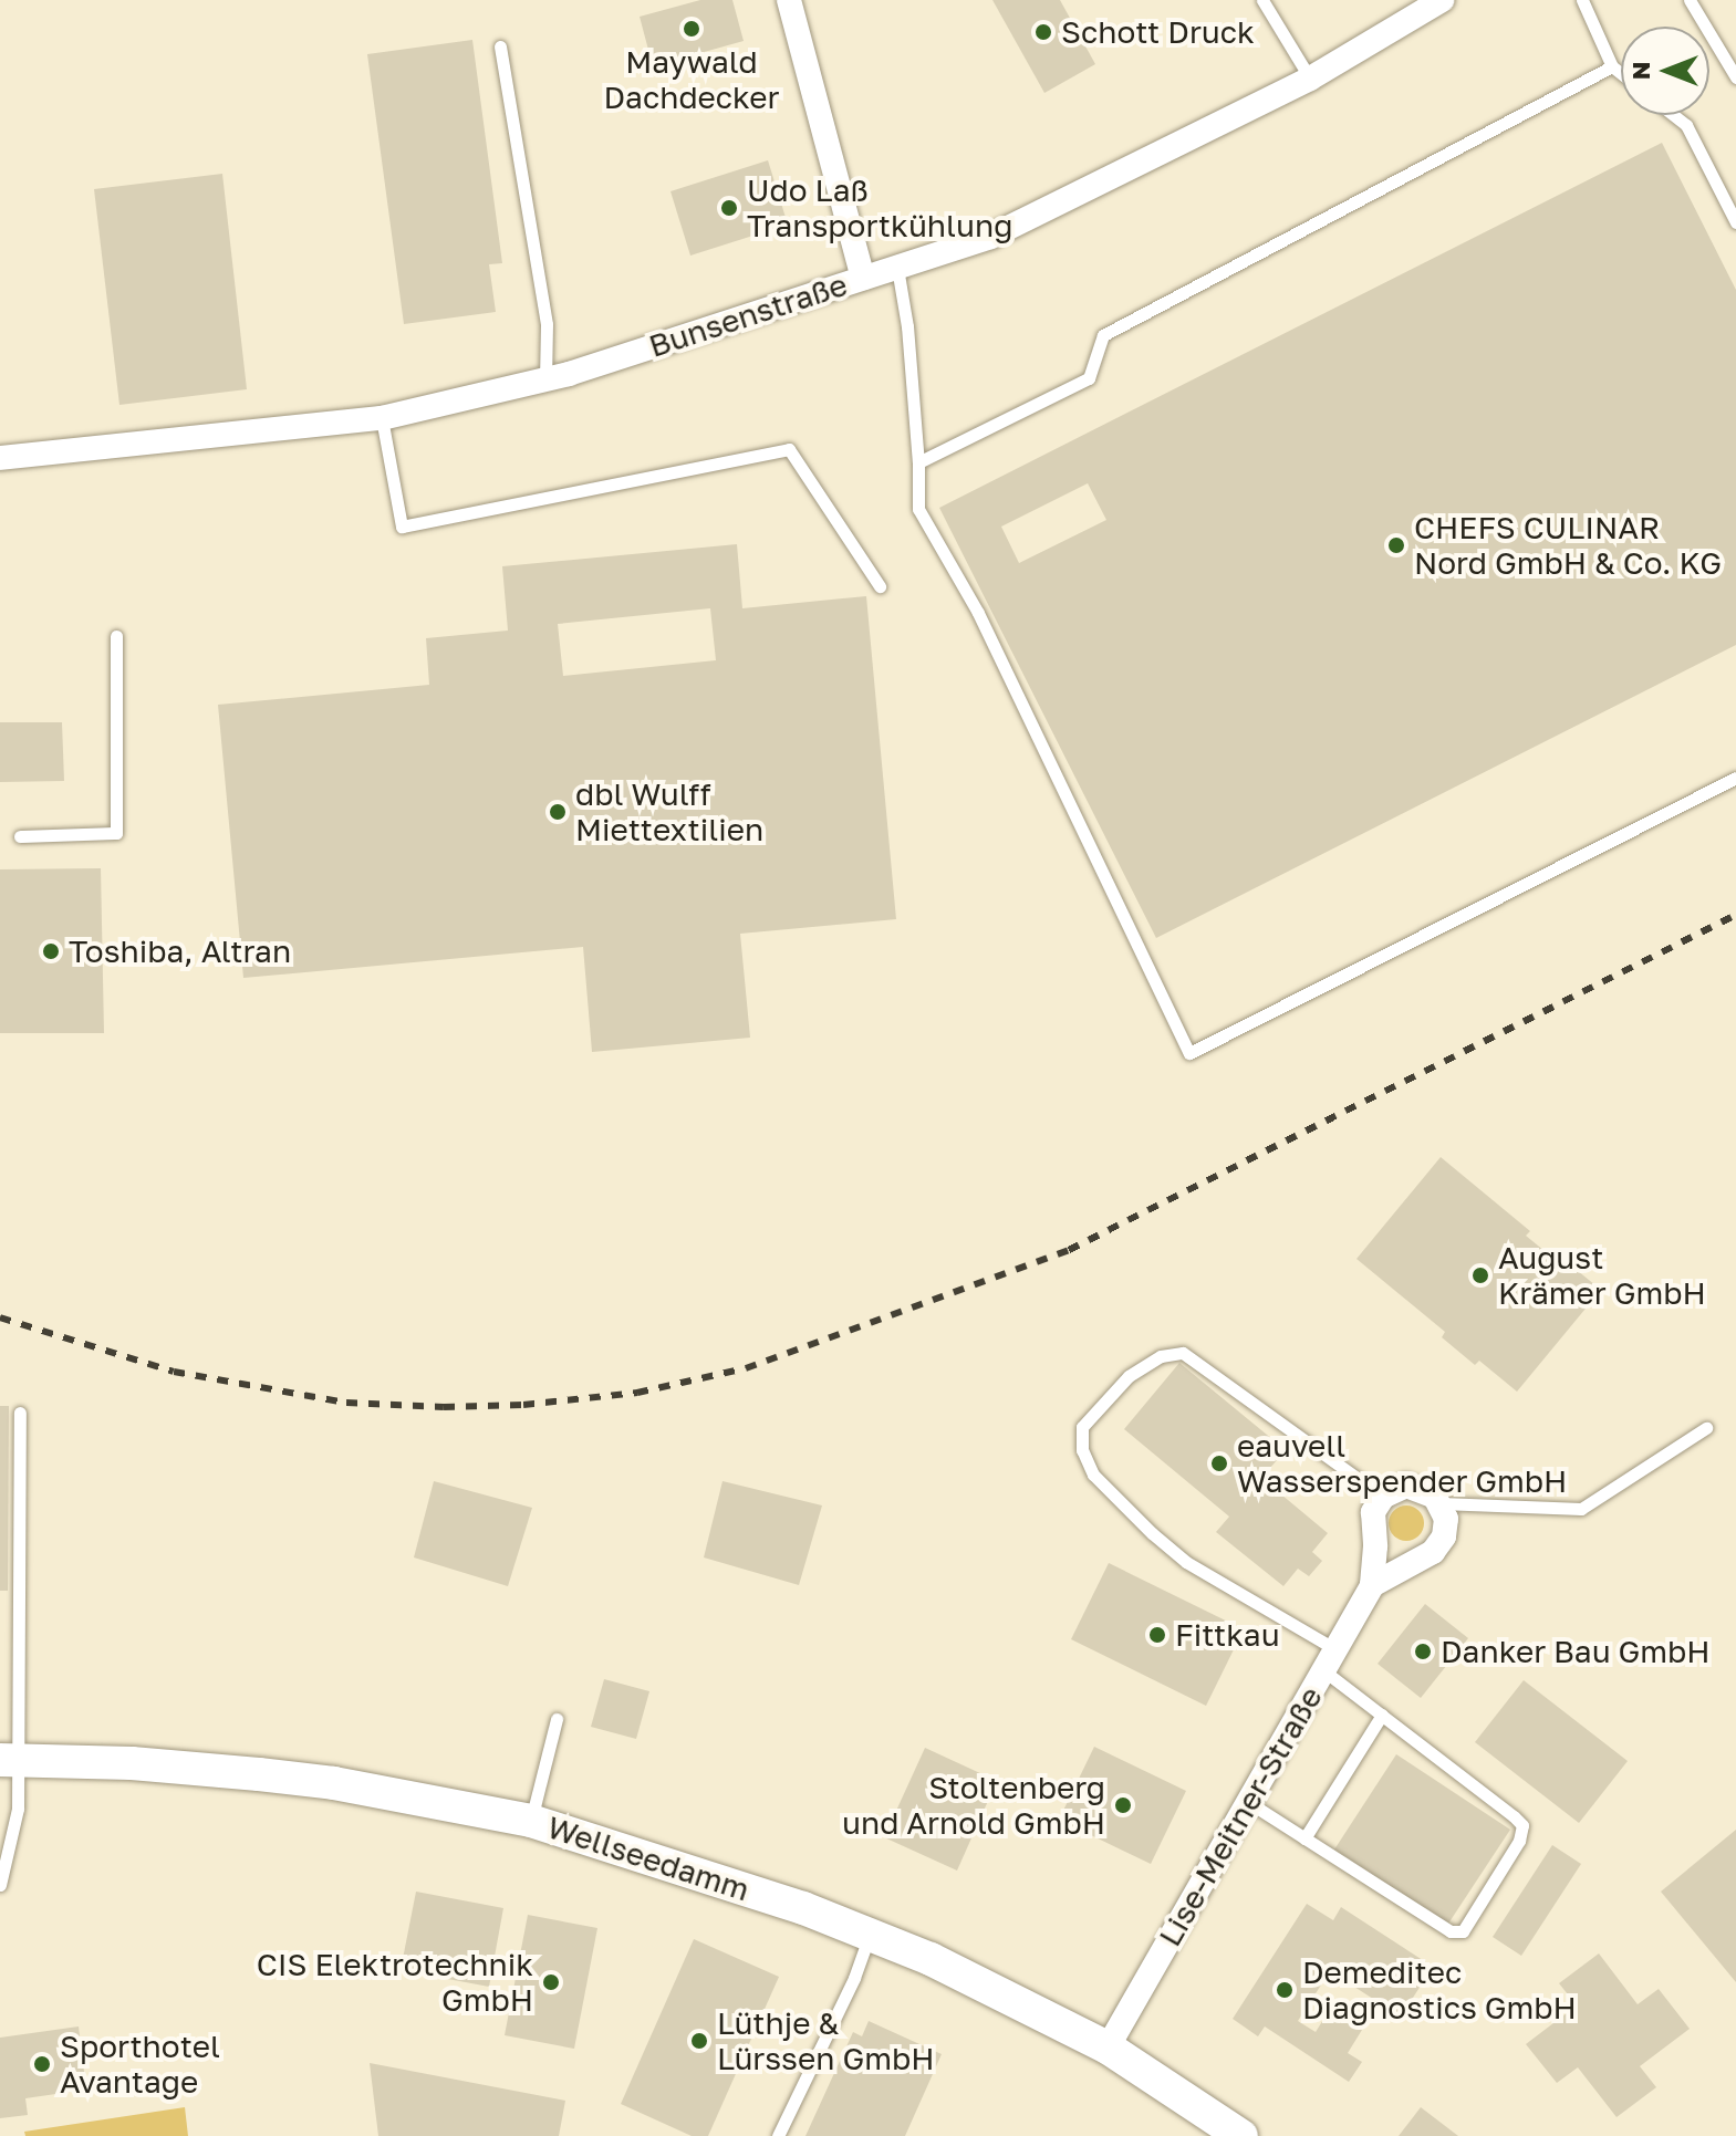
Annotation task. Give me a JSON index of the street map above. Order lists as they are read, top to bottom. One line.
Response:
{"streets":{"main road":["Wellseedamm"],"street":["Bunsenstraße","Lise-Meitner-Straße"]},"crossings":[["Lise-Meitner-Straße","Wellseedamm"]],"places":["Maywald Dachdecker","Schott Druck","Udo Laß Transportkühlung","CHEFS CULINAR Nord GmbH & Co. KG","dbl Wulff Miettextilien","Toshiba, Altran","August Krämer GmbH","eauvell Wasserspender GmbH","Fittkau","Danker Bau GmbH","Stoltenberg und Arnold GmbH","CIS Elektrotechnik GmbH","Demeditec Diagnostics GmbH","Lüthje & Lürssen GmbH","Sporthotel Avantage"],"north":"left"}
